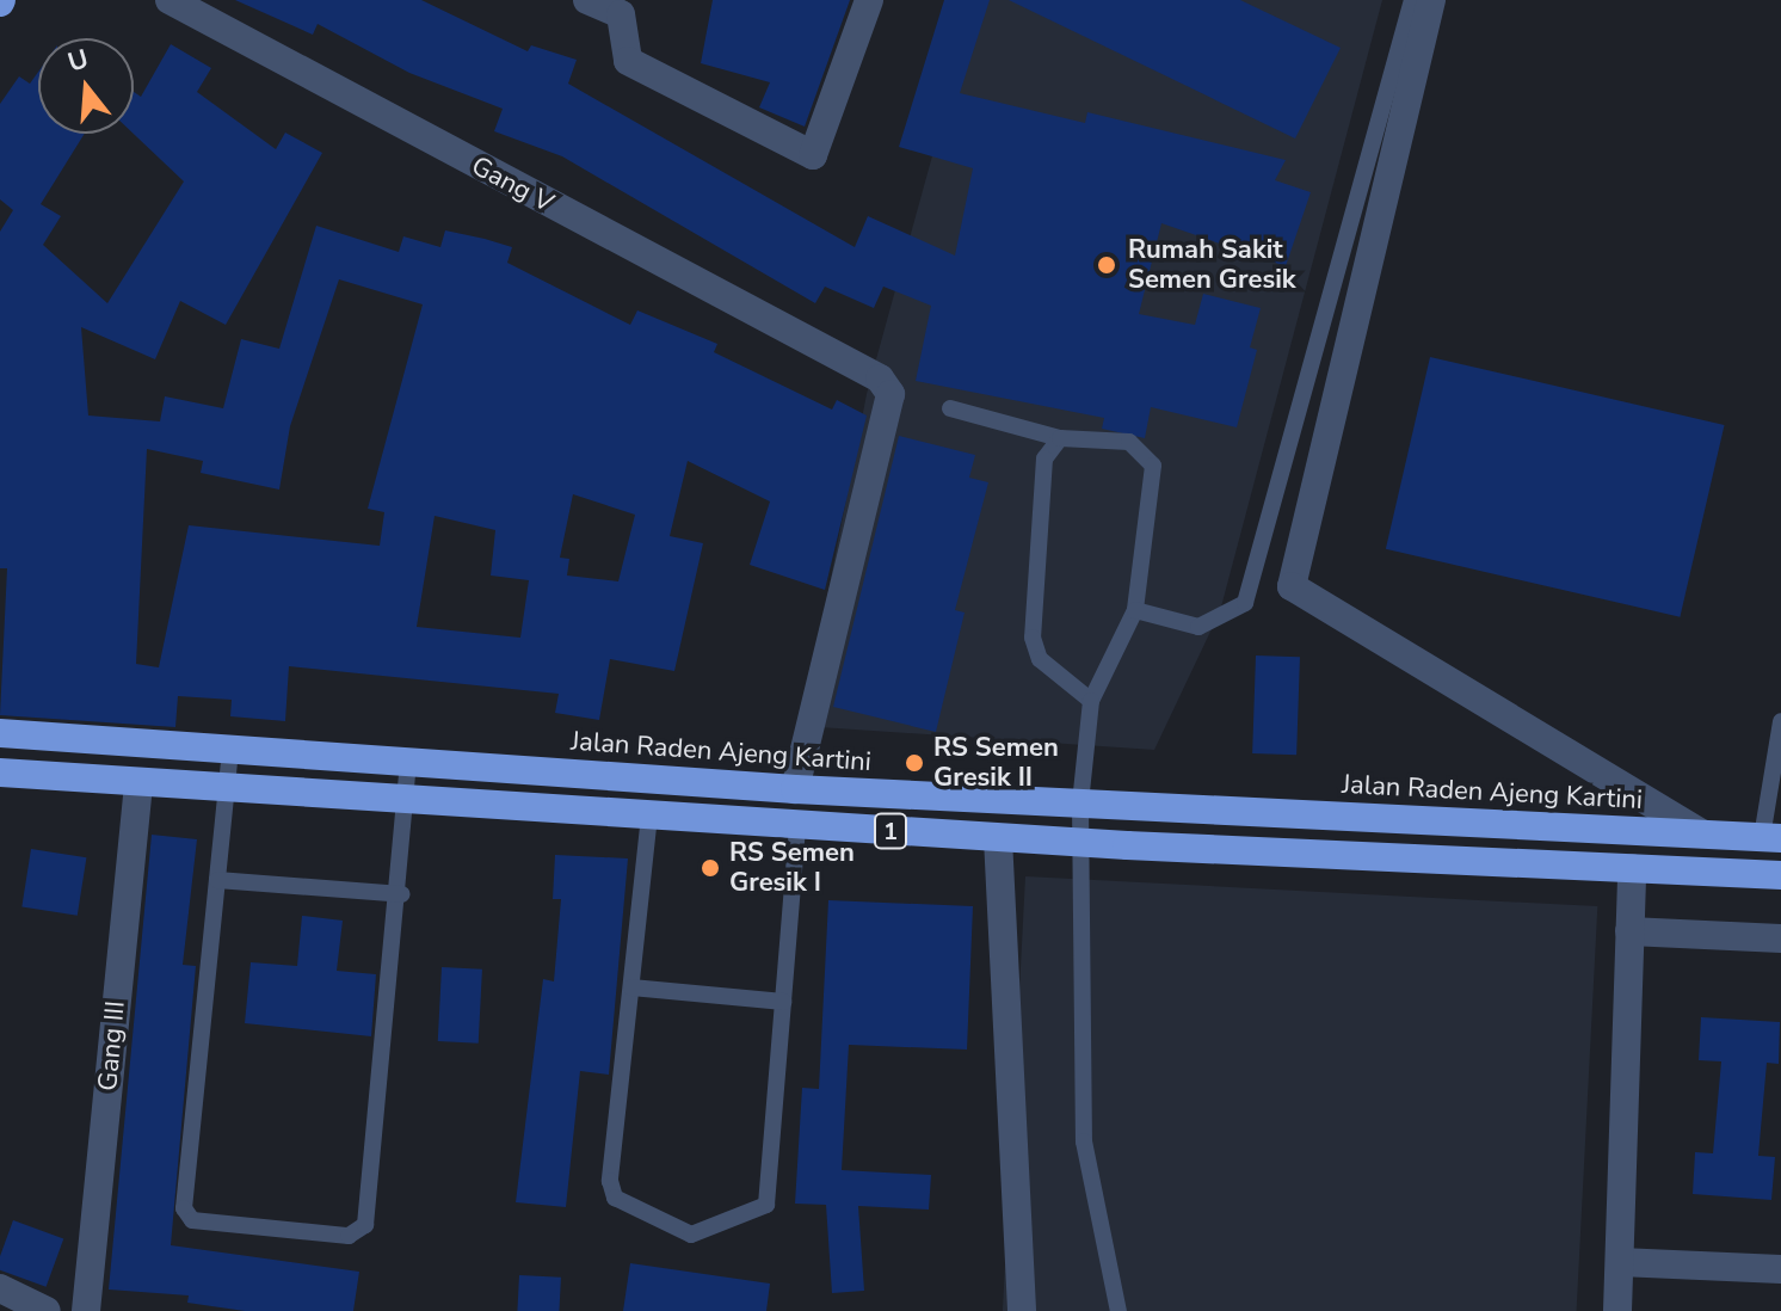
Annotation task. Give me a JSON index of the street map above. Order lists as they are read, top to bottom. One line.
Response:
{"streets":{"highway":["Jalan Raden Ajeng Kartini","1"],"street":["Gang V","Gang III"]},"crossings":[["Gang V","Jalan Raden Ajeng Kartini"],["1","Gang III"]],"places":["Rumah Sakit Semen Gresik","RS Semen Gresik II","RS Semen Gresik I"],"north":"top"}
